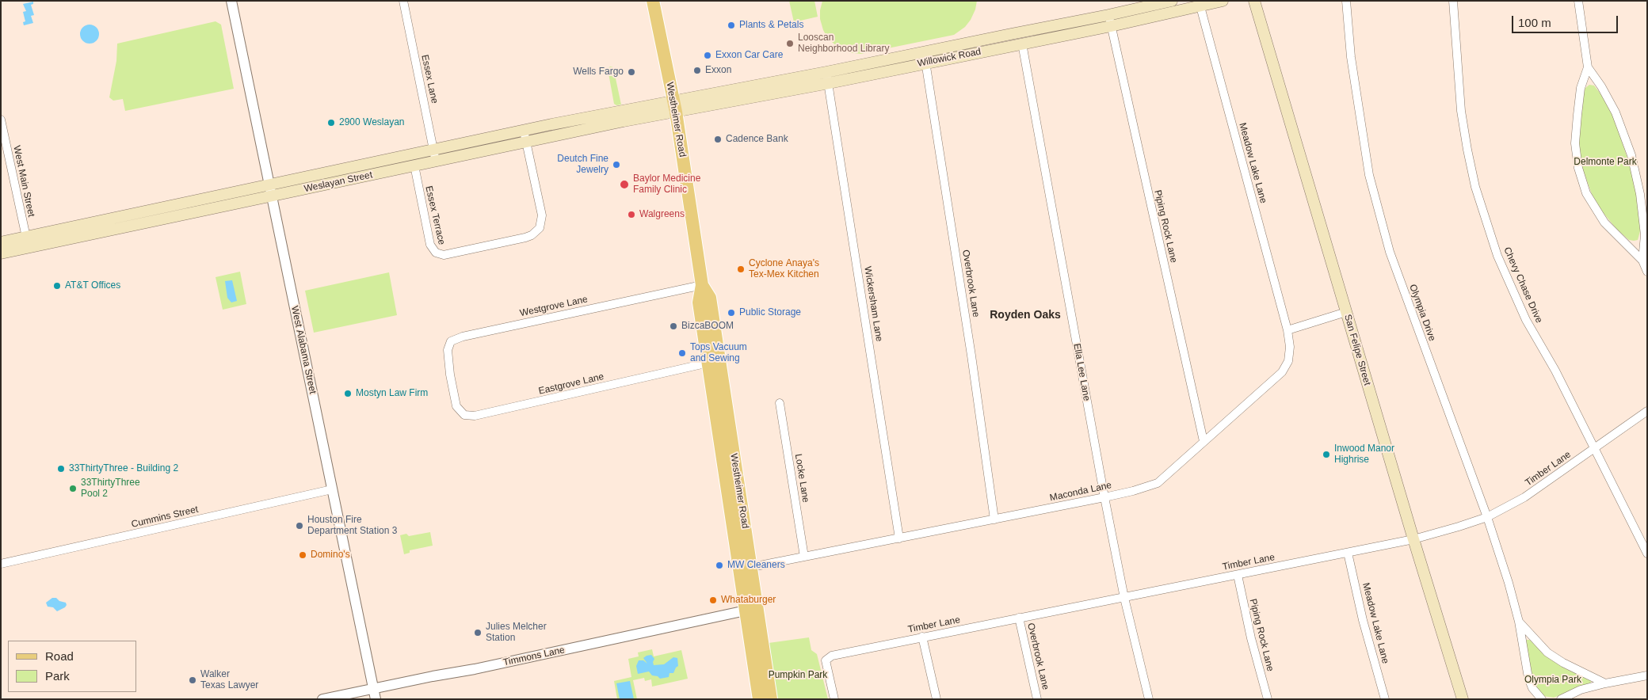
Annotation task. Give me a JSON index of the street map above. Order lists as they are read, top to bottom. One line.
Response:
{"streets":{"main road":["Willowick Road","Westheimer Road","Weslayan Street","San Felipe Street"],"street":["Essex Lane","Meadow Lake Lane","West Main Street","Essex Terrace","Piping Rock Lane","Overbrook Lane","Chevy Chase Drive","Wickersham Lane","Westgrove Lane","Olympia Drive","West Alabama Street","Ella Lee Lane","Eastgrove Lane","Timber Lane","Locke Lane","Maconda Lane","Cummins Street","Timmons Lane"]},"crossings":[["Willowick Road","Westheimer Road"],["Willowick Road","Meadow Lake Lane"],["Willowick Road","Weslayan Street"],["Willowick Road","Piping Rock Lane"],["Willowick Road","Overbrook Lane"],["Willowick Road","Wickersham Lane"],["Willowick Road","Ella Lee Lane"],["Essex Lane","Weslayan Street"],["Westheimer Road","Weslayan Street"],["Westheimer Road","Westgrove Lane"],["Westheimer Road","Eastgrove Lane"],["Westheimer Road","Maconda Lane"],["Westheimer Road","Timmons Lane"],["Meadow Lake Lane","Timber Lane"],["Meadow Lake Lane","Maconda Lane"],["West Main Street","Weslayan Street"],["Weslayan Street","Essex Terrace"],["Weslayan Street","West Alabama Street"],["Piping Rock Lane","Timber Lane"],["Piping Rock Lane","Maconda Lane"],["Overbrook Lane","Timber Lane"],["Overbrook Lane","Maconda Lane"],["Chevy Chase Drive","Timber Lane"],["Wickersham Lane","Maconda Lane"],["Westgrove Lane","Eastgrove Lane"],["Olympia Drive","Timber Lane"],["West Alabama Street","Cummins Street"],["West Alabama Street","Timmons Lane"],["San Felipe Street","Timber Lane"],["Ella Lee Lane","Timber Lane"],["Ella Lee Lane","Maconda Lane"],["Locke Lane","Maconda Lane"]],"districts":["Royden Oaks"],"parks":["Delmonte Park","Pumpkin Park","Olympia Park"],"places":["Plants & Petals","Looscan Neighborhood Library","Exxon Car Care","Exxon","Wells Fargo","2900 Weslayan","Cadence Bank","Deutch Fine Jewelry","Baylor Medicine Family Clinic","Walgreens","Cyclone Anaya's Tex-Mex Kitchen","AT&T Offices","Public Storage","BizcaBOOM","Tops Vacuum and Sewing","Mostyn Law Firm","Inwood Manor Highrise","33ThirtyThree - Building 2","33ThirtyThree Pool 2","Houston Fire Department Station 3","Domino's","MW Cleaners","Whataburger","Julies Melcher Station","Walker Texas Lawyer"],"legend":["Road","Park"],"scale_bar":"100 m"}
